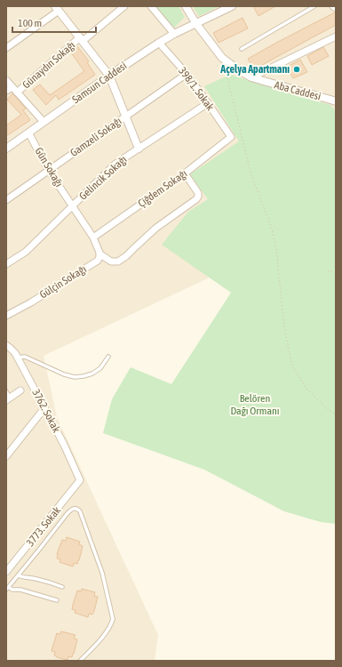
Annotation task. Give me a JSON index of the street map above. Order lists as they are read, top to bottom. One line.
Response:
{"streets":{"street":["Günaydın Sokağı","Samsun Caddesi","398/1. Sokak","Aba Caddesi","Gamzeli Sokağı","Gün Sokağı","Gelincik Sokağı","Çiğdem Sokağı","Gülçin Sokağı","3762. Sokak","3773. Sokak"]},"crossings":[["Samsun Caddesi","398/1. Sokak"],["Samsun Caddesi","Aba Caddesi"],["Samsun Caddesi","Gün Sokağı"],["398/1. Sokak","Gamzeli Sokağı"],["398/1. Sokak","Gelincik Sokağı"],["398/1. Sokak","Çiğdem Sokağı"],["Gamzeli Sokağı","Gün Sokağı"],["Gün Sokağı","Gelincik Sokağı"],["Gün Sokağı","Çiğdem Sokağı"],["3762. Sokak","3773. Sokak"]],"parks":["Belören Dağı Ormanı"],"places":["Açelya Apartmanı"],"scale_bar":"100 m"}
